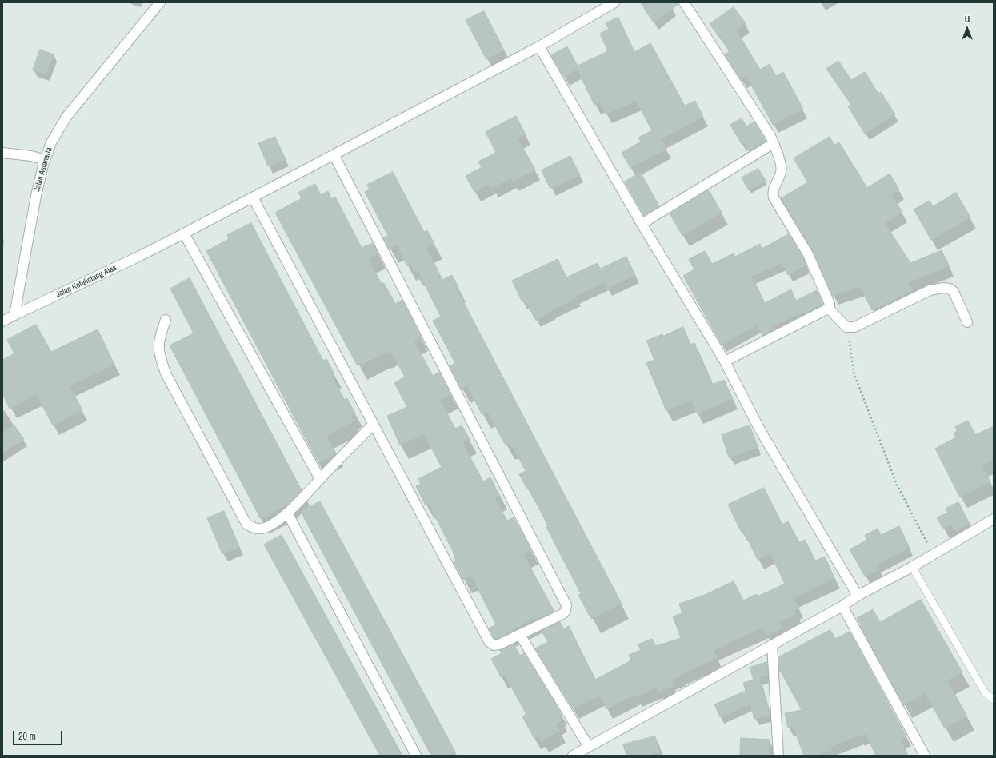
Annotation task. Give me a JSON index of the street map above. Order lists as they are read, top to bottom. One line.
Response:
{"streets":{"street":["Jalan Astanaria","Jalan Kotalintang Atas"]},"crossings":[["Jalan Astanaria","Jalan Kotalintang Atas"]],"scale_bar":"20 m","north":"top"}
